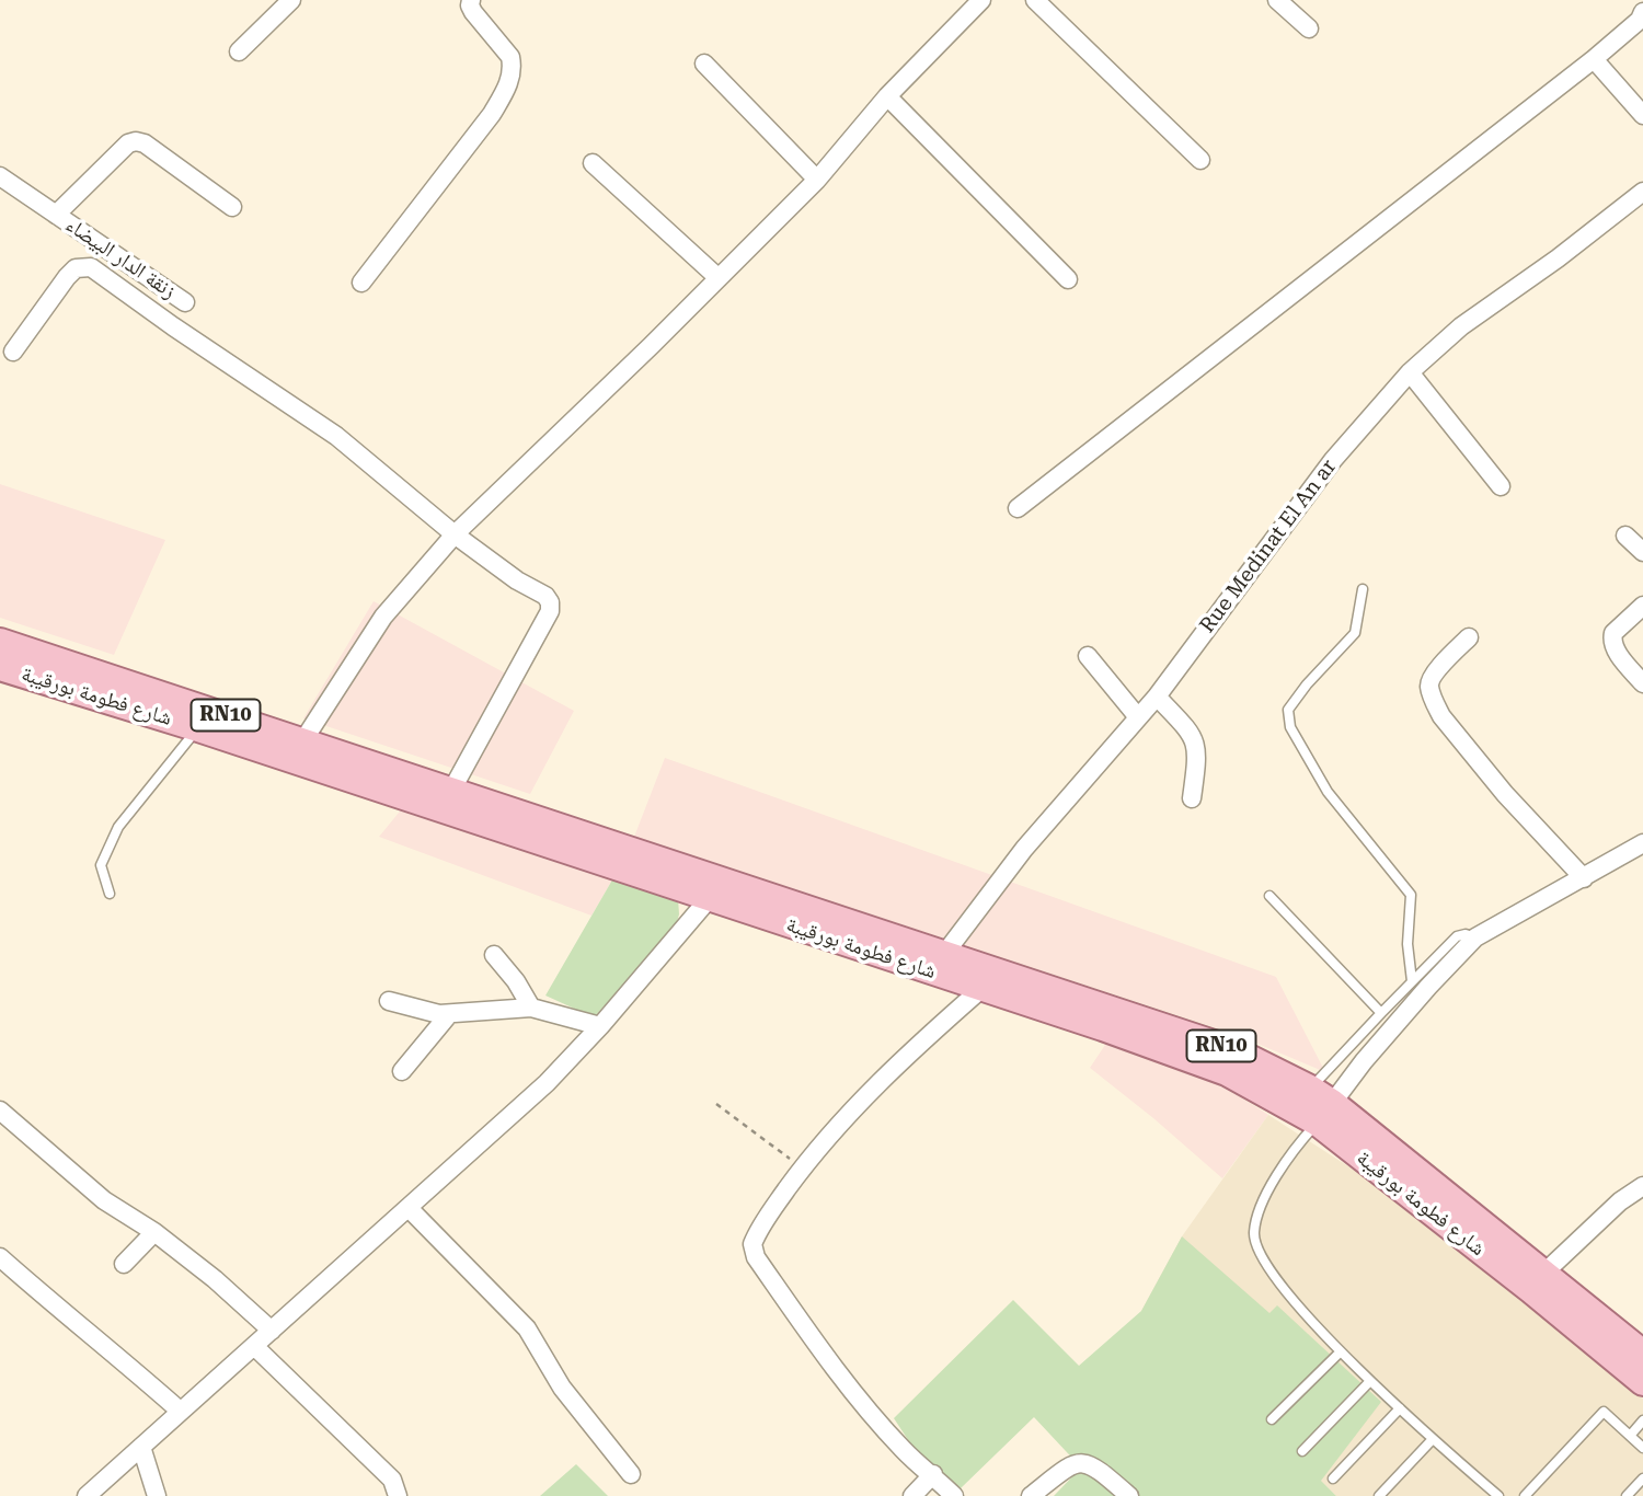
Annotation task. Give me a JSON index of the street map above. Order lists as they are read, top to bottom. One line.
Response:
{"streets":{"main road":["شارع فطومة بورقيبة","RN10"],"street":["زنقة الدار البيضاء","Rue Medinat El An ar"]},"crossings":[["Rue Medinat El An ar","شارع فطومة بورقيبة"]]}
